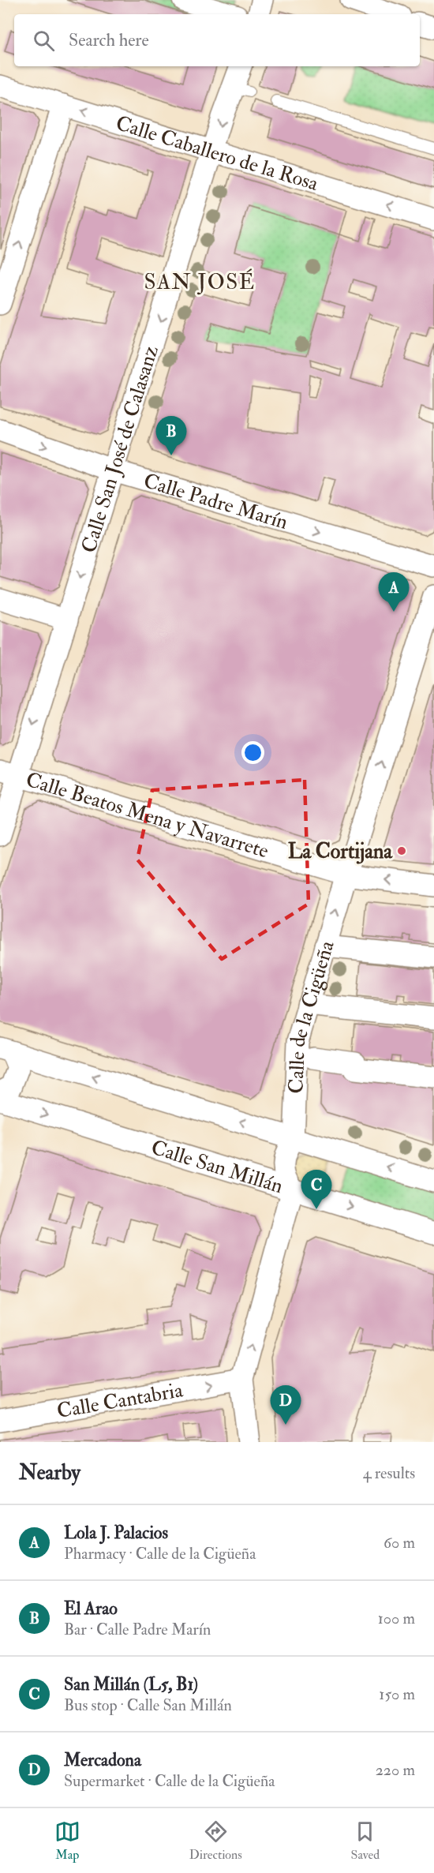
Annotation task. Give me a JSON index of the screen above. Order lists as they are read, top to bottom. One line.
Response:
{"streets":{"street":["Calle Caballero de la Rosa","Calle San José de Calasanz","Calle Padre Marín","Calle Beatos Mena y Navarrete","Calle de la Cigüeña","Calle San Millán","Calle Cantabria"]},"crossings":[["Calle Caballero de la Rosa","Calle San José de Calasanz"],["Calle San José de Calasanz","Calle Padre Marín"],["Calle San José de Calasanz","Calle Beatos Mena y Navarrete"],["Calle Beatos Mena y Navarrete","Calle de la Cigüeña"],["Calle de la Cigüeña","Calle San Millán"]],"one_way":["Calle Caballero de la Rosa","Calle San José de Calasanz","Calle Padre Marín","Calle de la Cigüeña","Calle Cantabria"],"districts":["SAN JOSÉ"],"places":["La Cortijana"],"page":{"search":"Search here","pins":["B","A","C","D"],"heading":["Nearby","4 results"],"list":[{"mark":"A","name":"Lola J. Palacios","note":"Pharmacy · Calle de la Cigüeña","value":"60 m"},{"mark":"B","name":"El Arao","note":"Bar · Calle Padre Marín","value":"100 m"},{"mark":"C","name":"San Millán (L5, B1)","note":"Bus stop · Calle San Millán","value":"150 m"},{"mark":"D","name":"Mercadona","note":"Supermarket · Calle de la Cigüeña","value":"220 m"}],"nav":["Map","Directions","Saved"]}}
